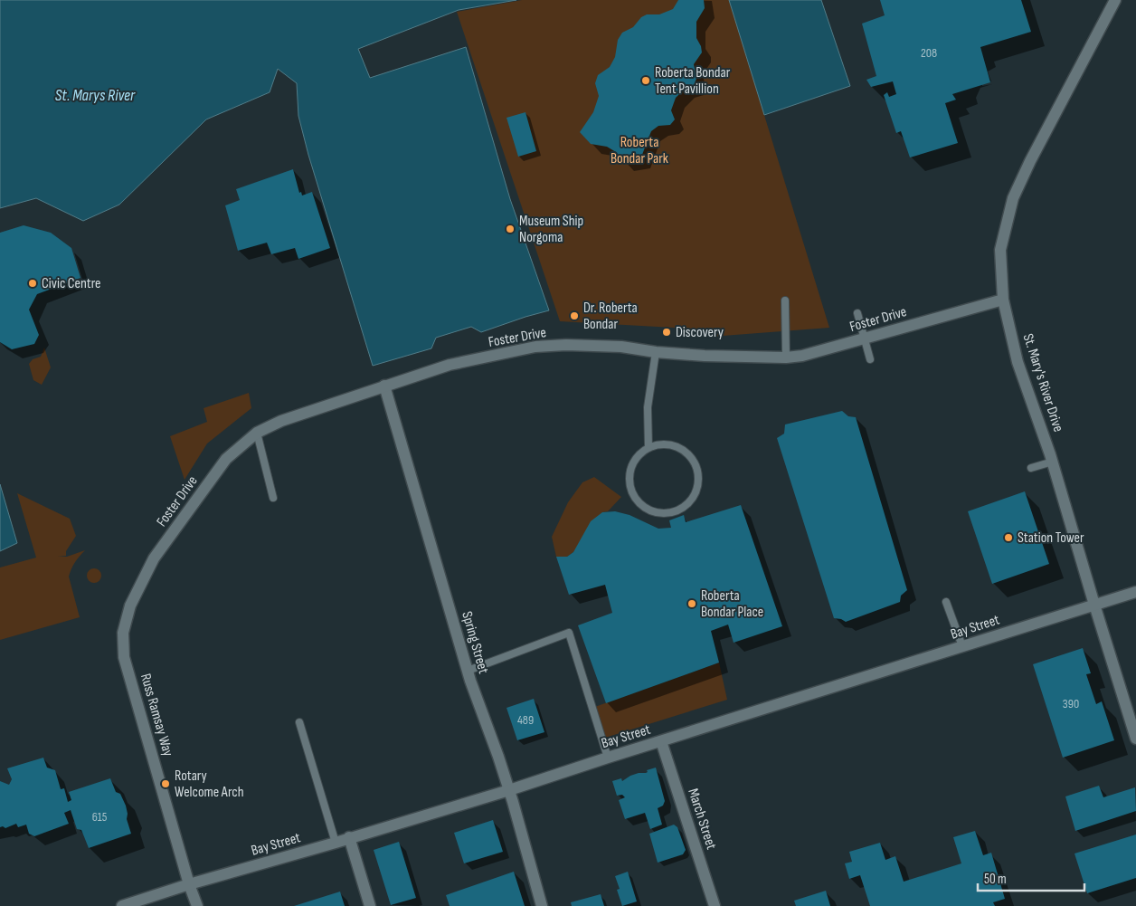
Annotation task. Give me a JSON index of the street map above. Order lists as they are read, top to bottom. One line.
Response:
{"streets":{"street":["Foster Drive","St. Mary's River Drive","Bay Street","Spring Street","Russ Ramsay Way","March Street"]},"crossings":[["Foster Drive","St. Mary's River Drive"],["Foster Drive","Spring Street"],["Foster Drive","Russ Ramsay Way"],["St. Mary's River Drive","Bay Street"],["Bay Street","Spring Street"],["Bay Street","Russ Ramsay Way"],["Bay Street","March Street"]],"water":["St. Marys River"],"parks":["Roberta Bondar Park"],"places":["Roberta Bondar Tent Pavillion","Museum Ship Norgoma","Civic Centre","Dr. Roberta Bondar","Discovery","Station Tower","Roberta Bondar Place","Rotary Welcome Arch"],"house_numbers":["208","390","489","615"],"scale_bar":"50 m"}
